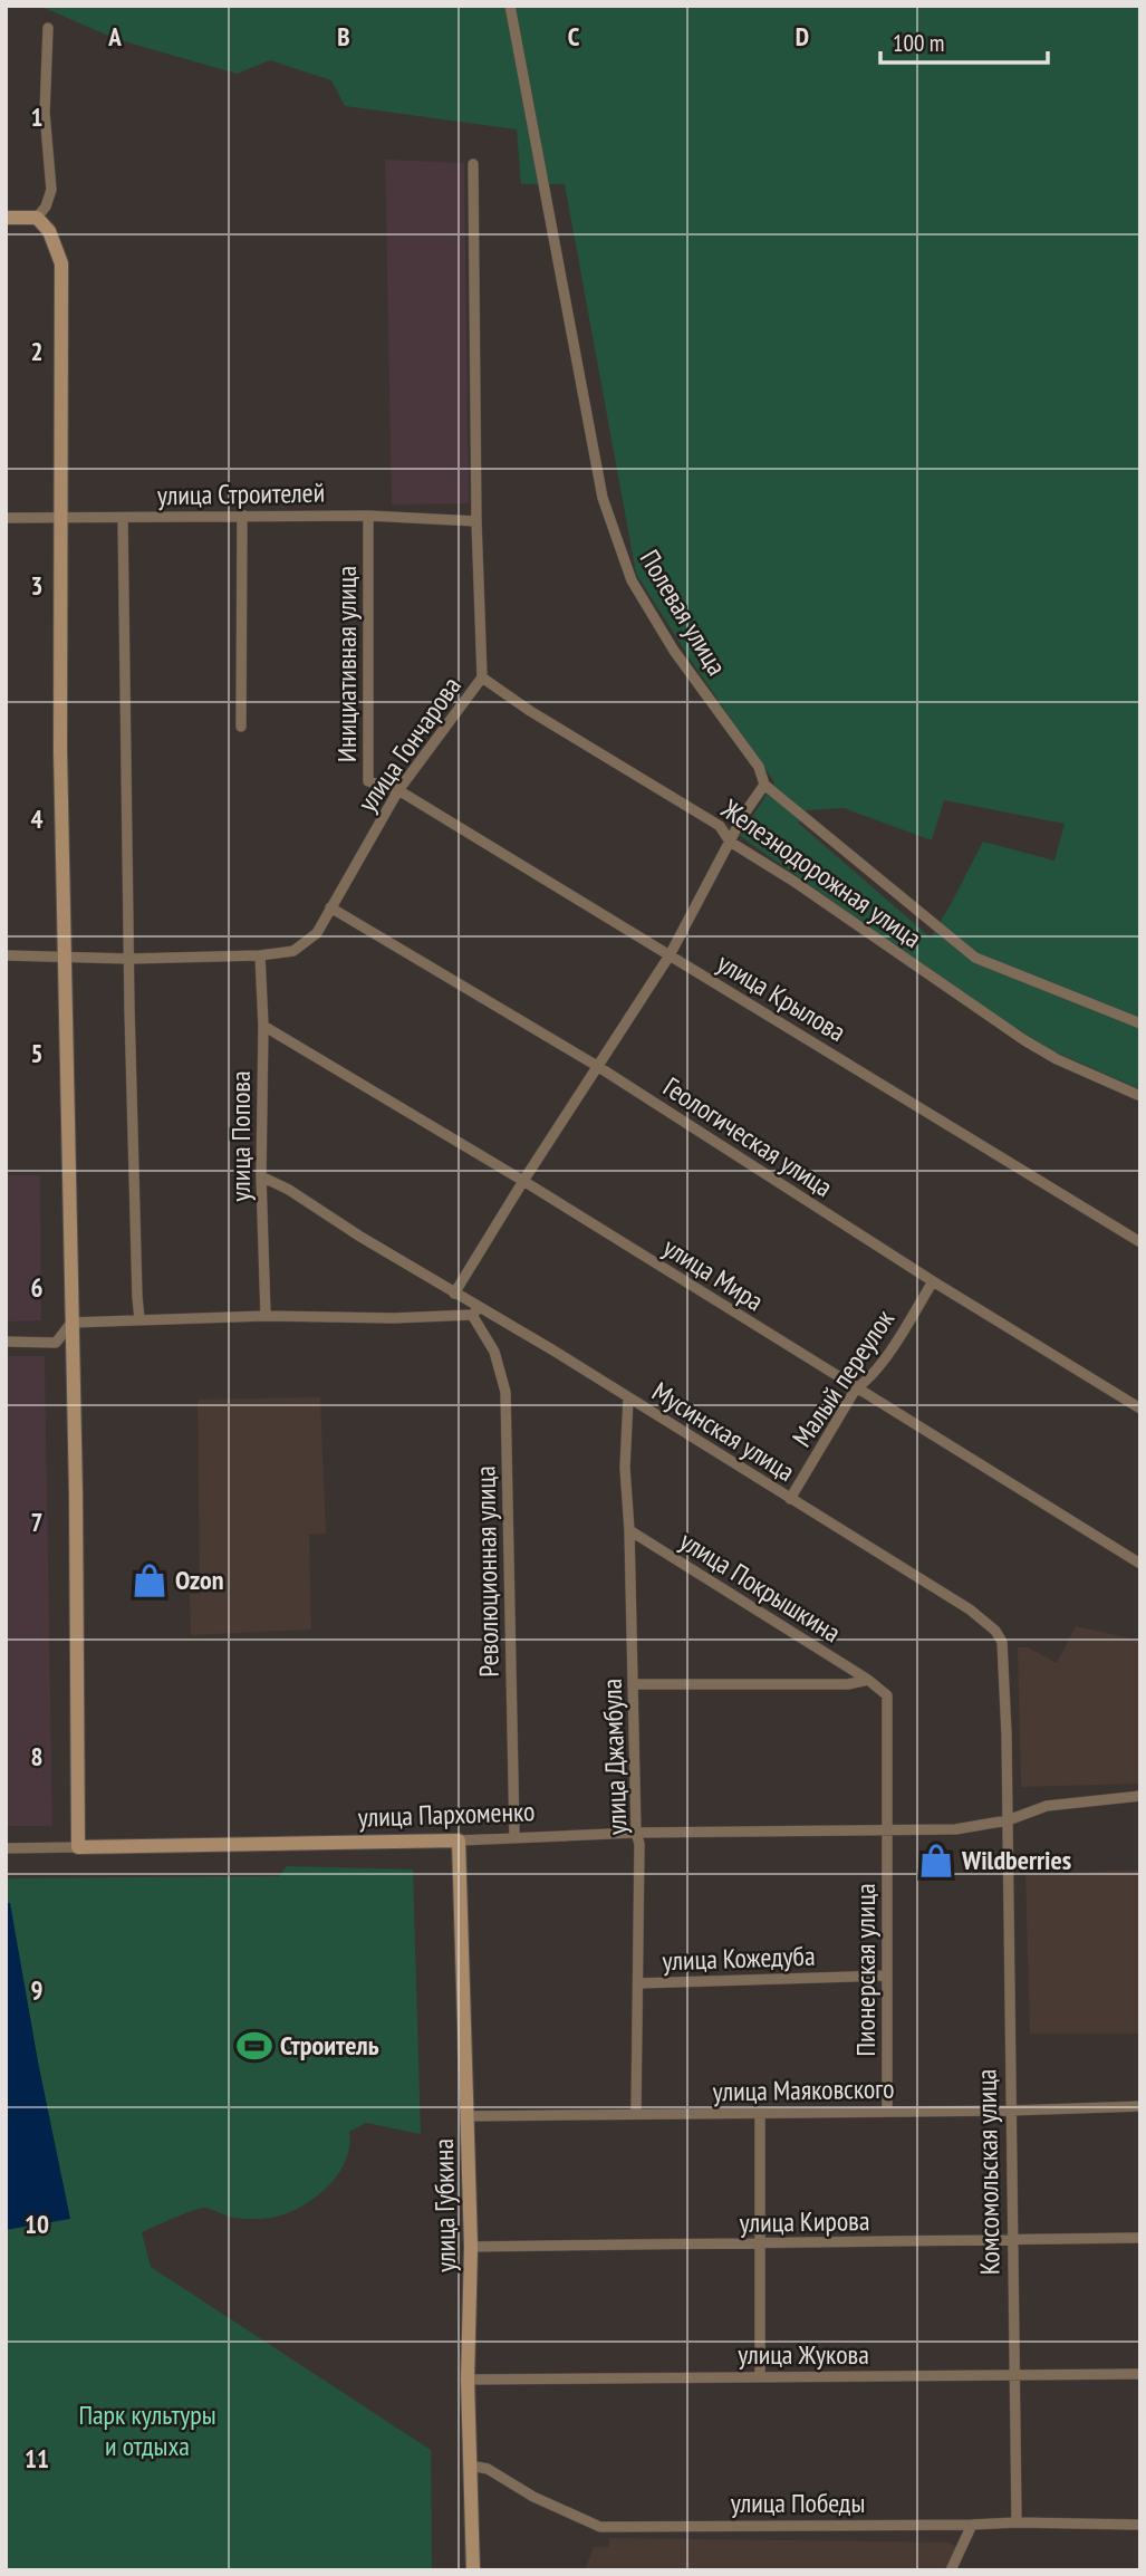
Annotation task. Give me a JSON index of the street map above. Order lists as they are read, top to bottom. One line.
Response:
{"streets":{"street":["улица Строителей","Полевая улица","Инициативная улица","улица Гончарова","Железнодорожная улица","улица Крылова","улица Попова","Геологическая улица","улица Мира","Малый переулок","Мусинская улица","Революционная улица","улица Покрышкина","улица Джамбула","улица Пархоменко","улица Кожедуба","Пионерская улица","улица Маяковского","Комсомольская улица","улица Губкина","улица Кирова","улица Жукова","улица Победы"]},"crossings":[["улица Строителей","Инициативная улица"],["улица Строителей","улица Гончарова"],["Инициативная улица","улица Гончарова"],["Инициативная улица","улица Крылова"],["улица Гончарова","Железнодорожная улица"],["улица Гончарова","улица Крылова"],["улица Гончарова","улица Попова"],["улица Гончарова","Геологическая улица"],["улица Попова","улица Мира"],["улица Попова","Мусинская улица"],["Геологическая улица","Малый переулок"],["улица Мира","Малый переулок"],["Малый переулок","Мусинская улица"],["Мусинская улица","Революционная улица"],["Мусинская улица","улица Джамбула"],["Мусинская улица","улица Пархоменко"],["Мусинская улица","Комсомольская улица"],["Революционная улица","улица Пархоменко"],["улица Покрышкина","улица Джамбула"],["улица Покрышкина","улица Пархоменко"],["улица Покрышкина","Пионерская улица"],["улица Джамбула","улица Пархоменко"],["улица Джамбула","улица Кожедуба"],["улица Джамбула","улица Маяковского"],["улица Пархоменко","Пионерская улица"],["улица Пархоменко","Комсомольская улица"],["улица Пархоменко","улица Губкина"],["улица Кожедуба","Пионерская улица"],["Пионерская улица","улица Маяковского"],["улица Маяковского","Комсомольская улица"],["улица Маяковского","улица Губкина"],["Комсомольская улица","улица Кирова"],["Комсомольская улица","улица Жукова"],["Комсомольская улица","улица Победы"],["улица Губкина","улица Кирова"],["улица Губкина","улица Жукова"],["улица Губкина","улица Победы"]],"parks":["Парк культуры и отдыха"],"places":{"shop":["Ozon","Wildberries"],"sports":["Строитель"]},"scale_bar":"100 m","grid":{"columns":["A","B","C","D"],"rows":["1","2","3","4","5","6","7","8","9","10","11"]}}
